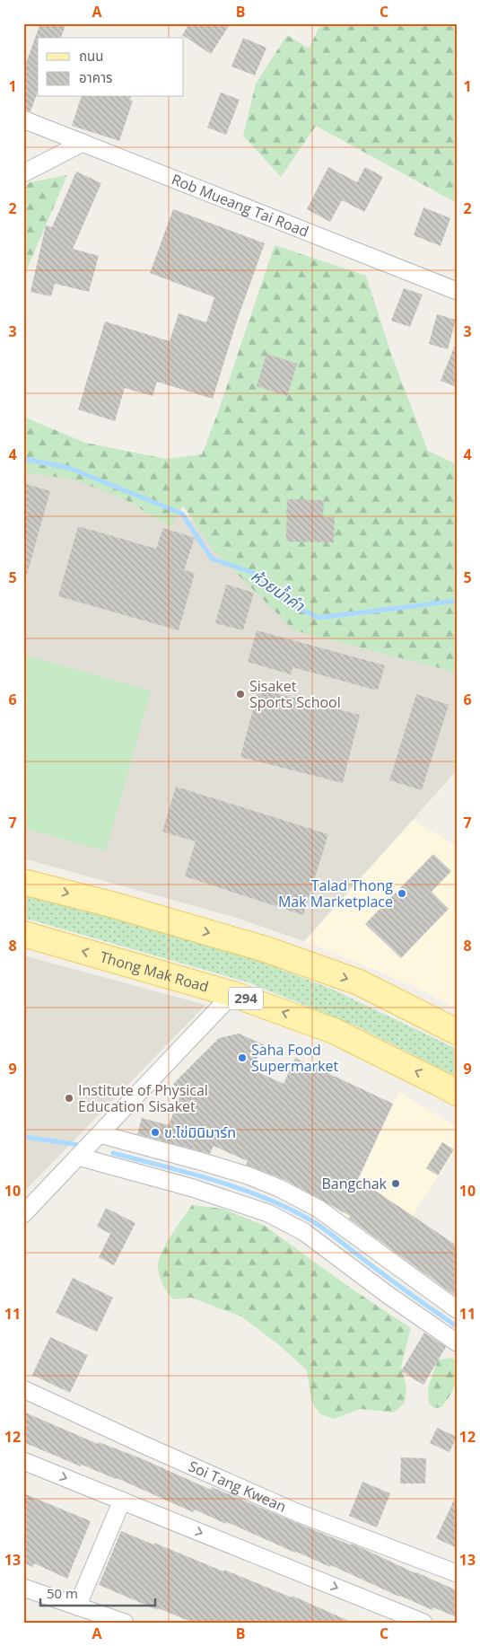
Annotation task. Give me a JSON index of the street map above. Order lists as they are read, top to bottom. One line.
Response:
{"streets":{"main road":["Thong Mak Road","294"],"street":["Rob Mueang Tai Road","Soi Tang Kwean"]},"water":["ห้วยน้ำคำ"],"places":["Sisaket Sports School","Talad Thong Mak Marketplace","Saha Food Supermarket","Institute of Physical Education Sisaket","ข.ไข่มินิมาร์ท","Bangchak"],"legend":["ถนน","อาคาร"],"scale_bar":"50 m","grid":{"columns":["A","B","C"],"rows":["1","2","3","4","5","6","7","8","9","10","11","12","13"]}}
